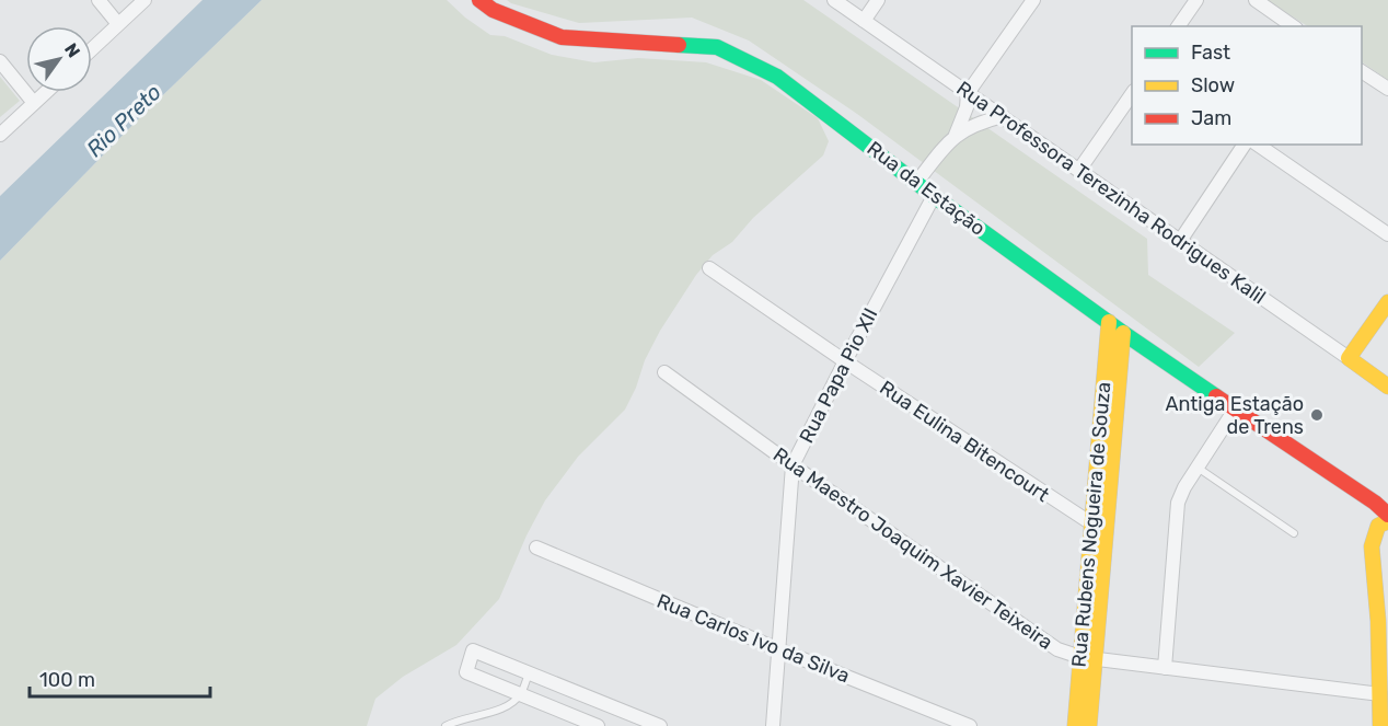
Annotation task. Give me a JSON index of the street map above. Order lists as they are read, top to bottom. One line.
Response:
{"streets":{"main road":["Rua da Estação","Rua Professora Terezinha Rodrigues Kalil","Rua Rubens Nogueira de Souza"],"street":["Rua Papa Pio XII","Rua Eulina Bitencourt","Rua Maestro Joaquim Xavier Teixeira","Rua Carlos Ivo da Silva"]},"crossings":[["Rua da Estação","Rua Papa Pio XII"],["Rua da Estação","Rua Rubens Nogueira de Souza"],["Rua Papa Pio XII","Rua Eulina Bitencourt"],["Rua Papa Pio XII","Rua Maestro Joaquim Xavier Teixeira"],["Rua Papa Pio XII","Rua Carlos Ivo da Silva"],["Rua Eulina Bitencourt","Rua Rubens Nogueira de Souza"],["Rua Rubens Nogueira de Souza","Rua Maestro Joaquim Xavier Teixeira"]],"water":["Rio Preto"],"places":["Antiga Estação de Trens"],"legend":["Fast","Slow","Jam"],"scale_bar":"100 m","north":"top right"}
